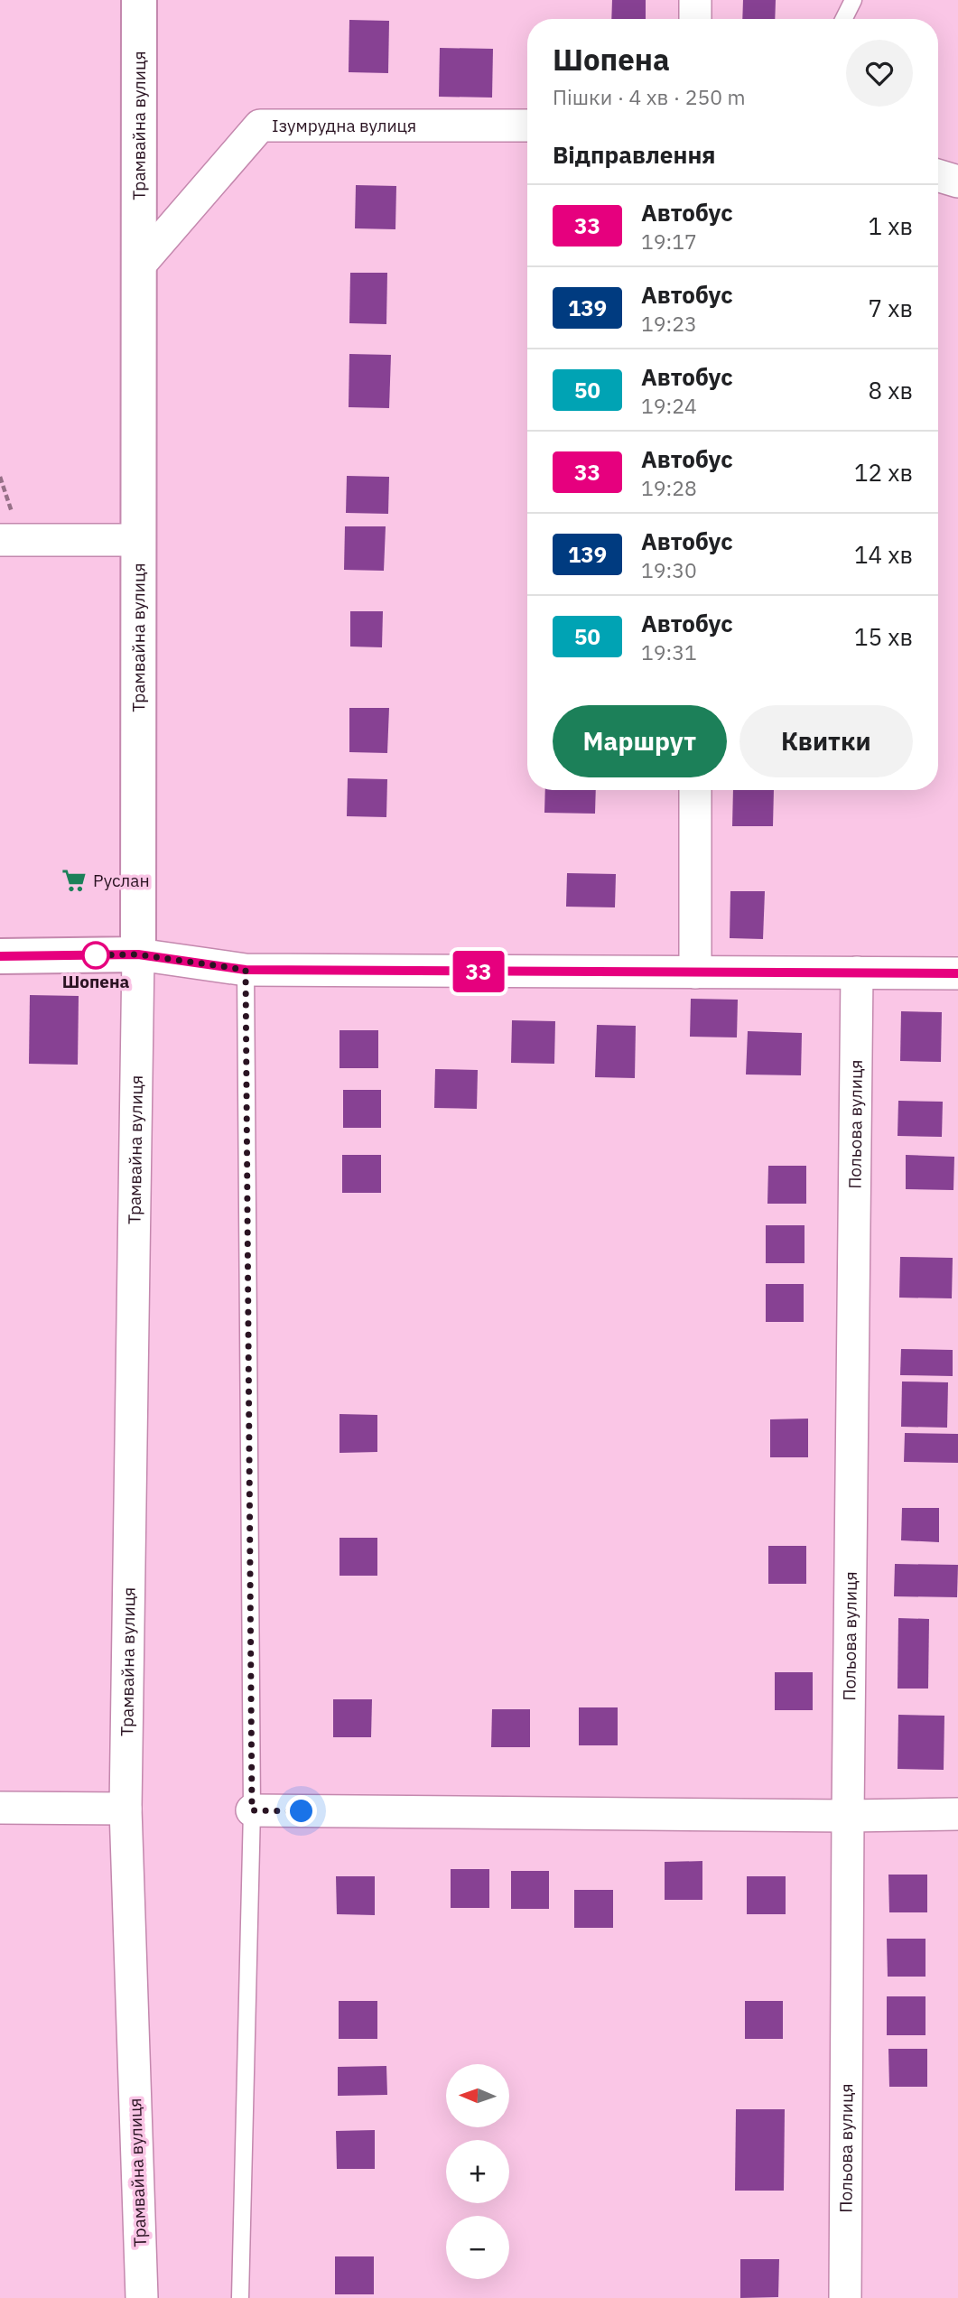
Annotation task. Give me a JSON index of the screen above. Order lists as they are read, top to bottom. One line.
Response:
{"streets":{"street":["Трамвайна вулиця","Ізумрудна вулиця","Польова вулиця"]},"crossings":[["Трамвайна вулиця","Ізумрудна вулиця"]],"places":{"supermarket":["Руслан"],"other":["Шопена"]},"lines":["bus line 33"],"north":"left","page":{"on_map":"33","heading":[["Шопена","Пішки · 4 хв · 250 m"],"Відправлення"],"list":[{"mark":"33","name":"Автобус","note":"19:17","value":"1 хв"},{"mark":"139","name":"Автобус","note":"19:23","value":"7 хв"},{"mark":"50","name":"Автобус","note":"19:24","value":"8 хв"},{"mark":"33","name":"Автобус","note":"19:28","value":"12 хв"},{"mark":"139","name":"Автобус","note":"19:30","value":"14 хв"},{"mark":"50","name":"Автобус","note":"19:31","value":"15 хв"}],"buttons":["Маршрут","Квитки"],"map_buttons":["+","−"]}}
